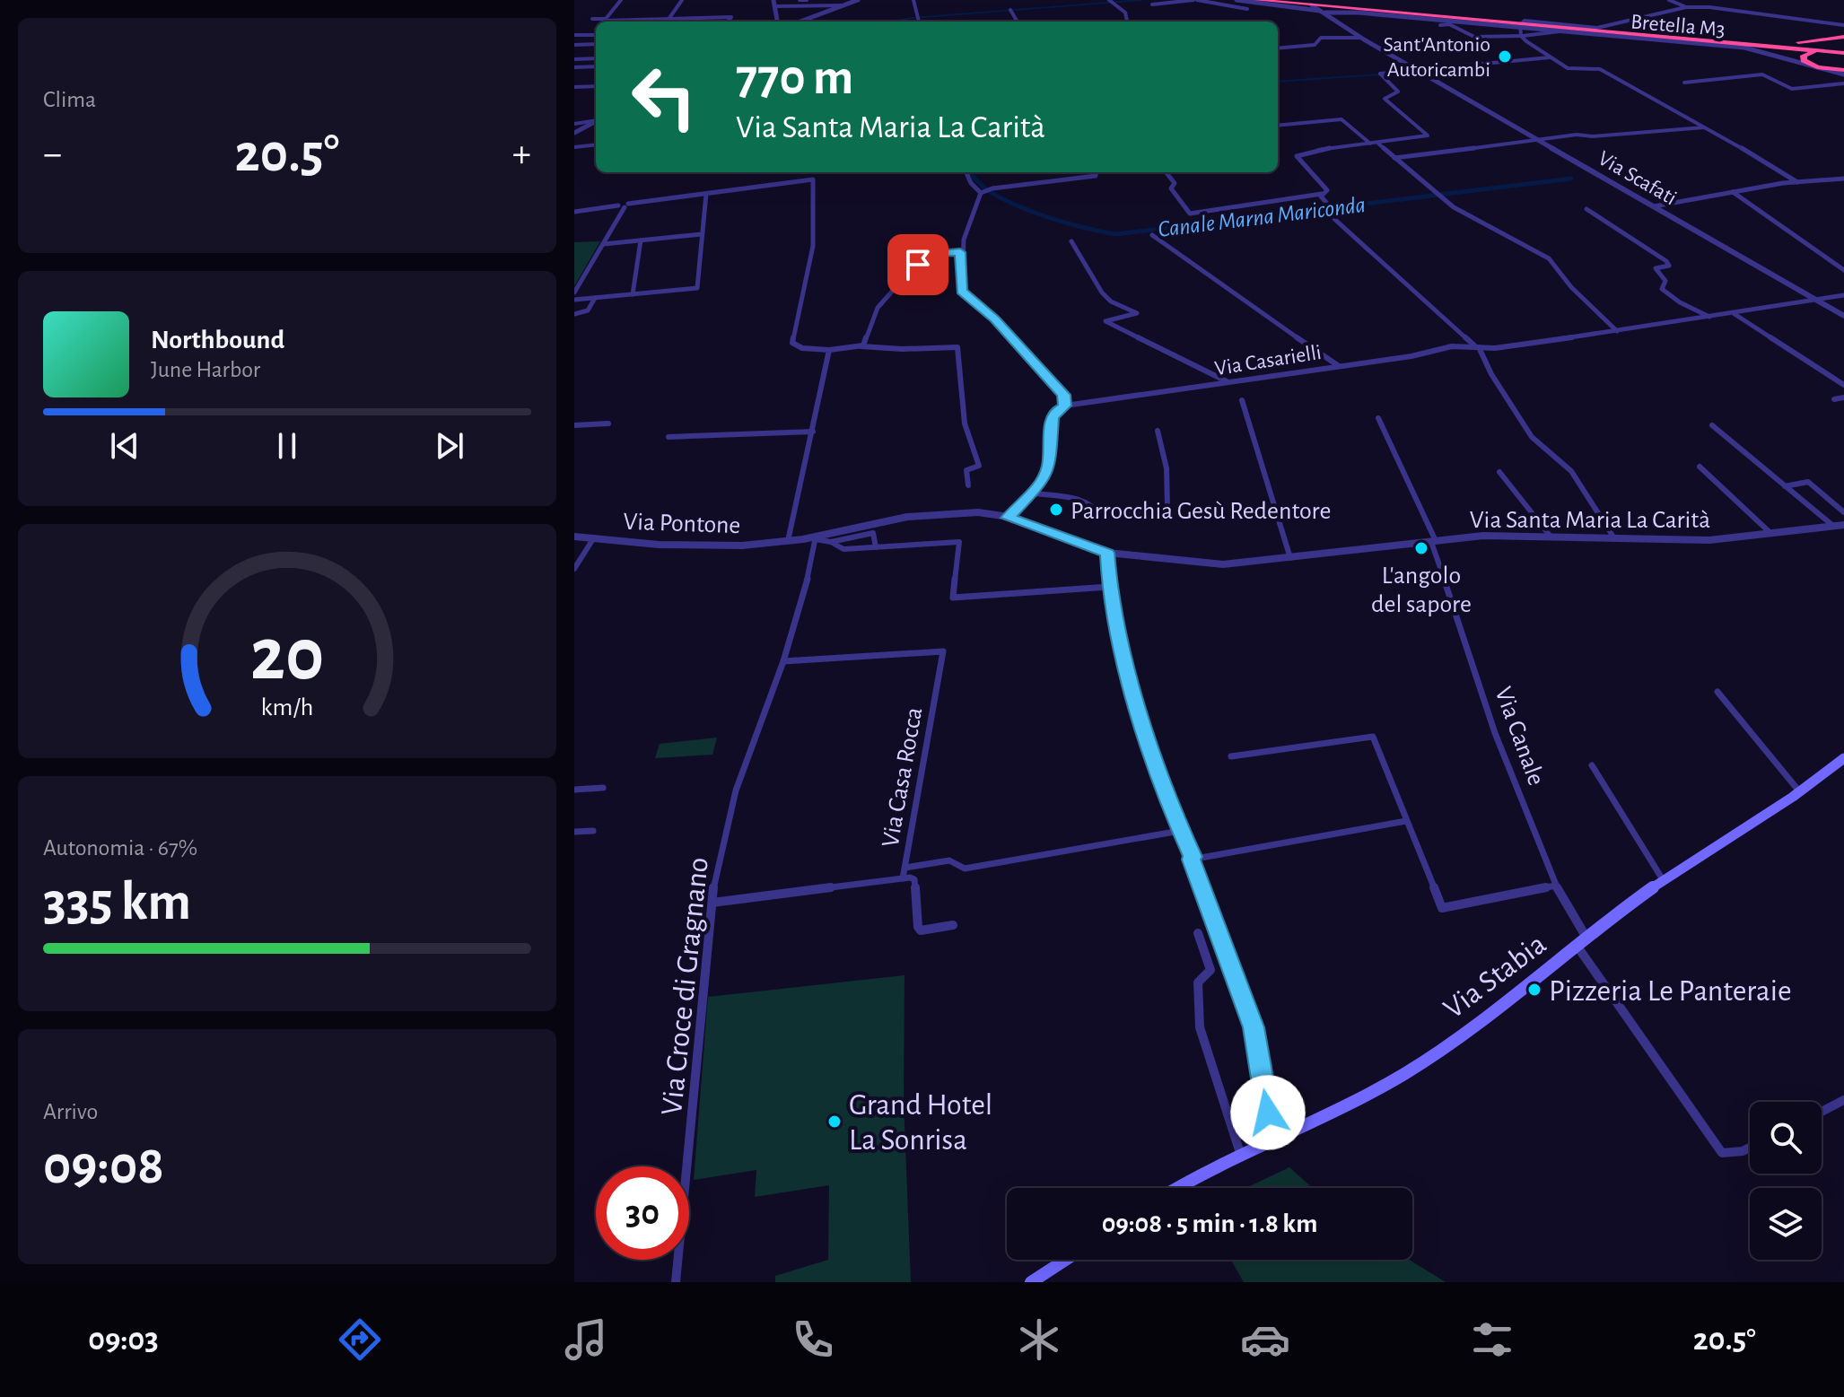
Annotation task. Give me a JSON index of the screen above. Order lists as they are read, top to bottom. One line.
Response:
{"streets":{"main road":["Via Stabia"],"street":["Bretella M3","Via Scafati","Via Casarielli","Via Santa Maria La Carità","Via Pontone","Via Canale","Via Casa Rocca","Via Croce di Gragnano"]},"crossings":[["Bretella M3","Via Scafati"],["Via Scafati","Via Casarielli"],["Via Santa Maria La Carità","Via Pontone"],["Via Santa Maria La Carità","Via Canale"],["Via Santa Maria La Carità","Via Croce di Gragnano"],["Via Canale","Via Stabia"],["Via Casa Rocca","Via Croce di Gragnano"]],"water":["Canale Marna Mariconda"],"places":["Sant'Antonio Autoricambi","Parrocchia Gesù Redentore","L'angolo del sapore","Pizzeria Le Panteraie","Grand Hotel La Sonrisa"],"page":{"tile":["Clima",["Autonomia · 67%","335 km"],["Arrivo","09:08"]],"turn":["770 m","Via Santa Maria La Carità"],"heat":["−","20.5°","+"],"song":["Northbound","June Harbor"],"limit":"30","trip":"09:08 · 5 min · 1.8 km","tabs":["09:03","20.5°"],"gauge":["20","km/h"]}}
